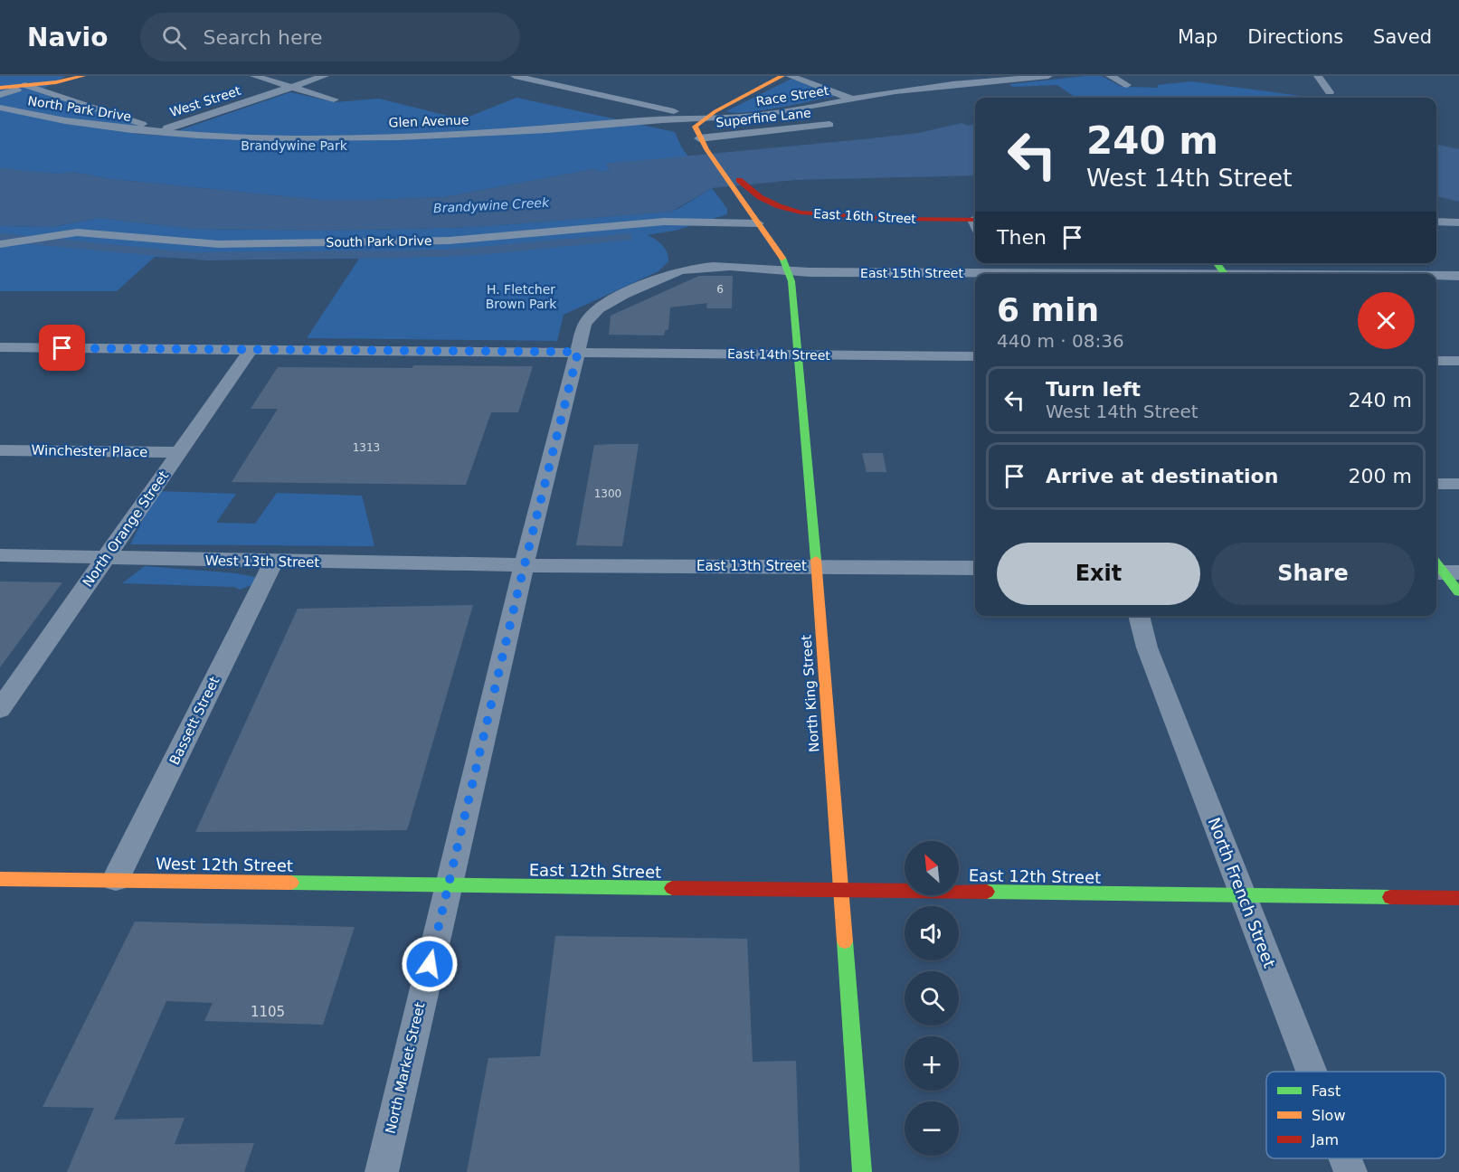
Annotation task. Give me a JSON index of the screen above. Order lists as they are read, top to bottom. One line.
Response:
{"streets":{"main road":["East 16th Street","North King Street","West 12th Street","East 12th Street"],"street":["Race Street","West Street","North Park Drive","Superfine Lane","Glen Avenue","South Park Drive","East 15th Street","East 14th Street","Winchester Place","North Orange Street","West 13th Street","East 13th Street","Bassett Street","North French Street","North Market Street"]},"crossings":[["Race Street","Glen Avenue"],["West Street","North Park Drive"],["West Street","Glen Avenue"],["North Park Drive","Glen Avenue"],["Superfine Lane","East 16th Street"],["South Park Drive","North King Street"],["East 15th Street","North King Street"],["East 15th Street","North Market Street"],["East 14th Street","North Orange Street"],["East 14th Street","North King Street"],["East 14th Street","North Market Street"],["Winchester Place","North Orange Street"],["North Orange Street","West 13th Street"],["West 13th Street","East 13th Street"],["West 13th Street","Bassett Street"],["West 13th Street","North Market Street"],["East 13th Street","North King Street"],["East 13th Street","North Market Street"],["North King Street","East 12th Street"],["North King Street","North Market Street"],["Bassett Street","West 12th Street"],["West 12th Street","East 12th Street"],["West 12th Street","North Market Street"],["East 12th Street","North French Street"],["East 12th Street","North Market Street"]],"water":["Brandywine Creek"],"parks":["Brandywine Park","H. Fletcher Brown Park"],"house_numbers":["6","1313","1300","1105"],"legend":["Fast","Slow","Jam"],"north":"top left","page":{"header":"Navio","search":"Search here","nav":["Map","Directions","Saved"],"turn":["240 m","West 14th Street"],"then":"Then","heading":["6 min","440 m · 08:36"],"list":[{"name":"Turn left","note":"West 14th Street","value":"240 m"},{"name":"Arrive at destination","value":"200 m"}],"buttons":["Exit","Share"],"map_buttons":["+","−"]}}
